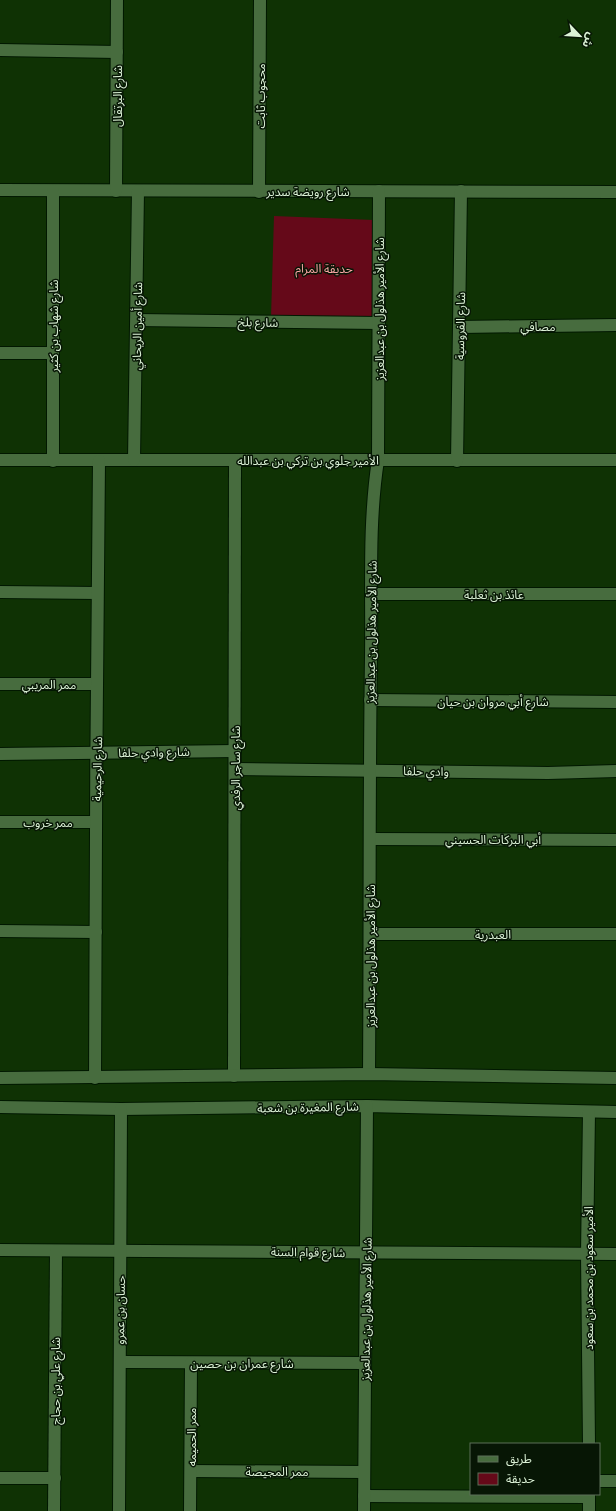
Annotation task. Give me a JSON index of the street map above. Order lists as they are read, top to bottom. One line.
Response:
{"streets":{"street":["شارع البرتقال","محجوب ثابت","شارع رويضة سدير","شارع الأمير هذلول بن عبدالعزيز","شارع بلخ","شارع شهاب بن كثير","شارع أمين الريحاني","شارع الفروسية","مصافي","الأمير جلوي بن تركي بن عبدالله","عائذ بن ثعلبة","ممر المريبي","شارع أبي مروان بن حيان","شارع وادي حلفا","شارع ساجر الرفدي","شارع الرحيمية","وادي حلفا","ممر خروب","أبي البركات الحسيني","العبدرية","شارع المغيرة بن شعبة","شارع قوام السنة","الأمير سعود بن محمد بن سعود","حسان بن عمرو","شارع عمران بن حصين","شارع علي بن حجاج","ممر الحميمه","ممر المجيصة"]},"crossings":[["شارع البرتقال","شارع رويضة سدير"],["محجوب ثابت","شارع رويضة سدير"],["شارع رويضة سدير","شارع الأمير هذلول بن عبدالعزيز"],["شارع رويضة سدير","شارع شهاب بن كثير"],["شارع رويضة سدير","شارع أمين الريحاني"],["شارع رويضة سدير","شارع الفروسية"],["شارع الأمير هذلول بن عبدالعزيز","شارع بلخ"],["شارع الأمير هذلول بن عبدالعزيز","الأمير جلوي بن تركي بن عبدالله"],["شارع الأمير هذلول بن عبدالعزيز","عائذ بن ثعلبة"],["شارع الأمير هذلول بن عبدالعزيز","شارع أبي مروان بن حيان"],["شارع الأمير هذلول بن عبدالعزيز","وادي حلفا"],["شارع الأمير هذلول بن عبدالعزيز","أبي البركات الحسيني"],["شارع الأمير هذلول بن عبدالعزيز","العبدرية"],["شارع الأمير هذلول بن عبدالعزيز","شارع المغيرة بن شعبة"],["شارع الأمير هذلول بن عبدالعزيز","شارع قوام السنة"],["شارع الأمير هذلول بن عبدالعزيز","شارع عمران بن حصين"],["شارع الأمير هذلول بن عبدالعزيز","ممر المجيصة"],["شارع بلخ","شارع أمين الريحاني"],["شارع شهاب بن كثير","الأمير جلوي بن تركي بن عبدالله"],["شارع أمين الريحاني","الأمير جلوي بن تركي بن عبدالله"],["شارع الفروسية","مصافي"],["شارع الفروسية","الأمير جلوي بن تركي بن عبدالله"],["الأمير جلوي بن تركي بن عبدالله","شارع ساجر الرفدي"],["الأمير جلوي بن تركي بن عبدالله","شارع الرحيمية"],["ممر المريبي","شارع الرحيمية"],["شارع وادي حلفا","شارع ساجر الرفدي"],["شارع وادي حلفا","شارع الرحيمية"],["شارع ساجر الرفدي","وادي حلفا"],["شارع الرحيمية","ممر خروب"],["شارع المغيرة بن شعبة","الأمير سعود بن محمد بن سعود"],["شارع المغيرة بن شعبة","حسان بن عمرو"],["شارع قوام السنة","الأمير سعود بن محمد بن سعود"],["شارع قوام السنة","حسان بن عمرو"],["شارع قوام السنة","شارع علي بن حجاج"],["حسان بن عمرو","شارع عمران بن حصين"],["شارع عمران بن حصين","ممر الحميمه"],["ممر الحميمه","ممر المجيصة"]],"parks":["حديقة المرام"],"legend":["طريق","حديقة"],"north":"bottom right"}
